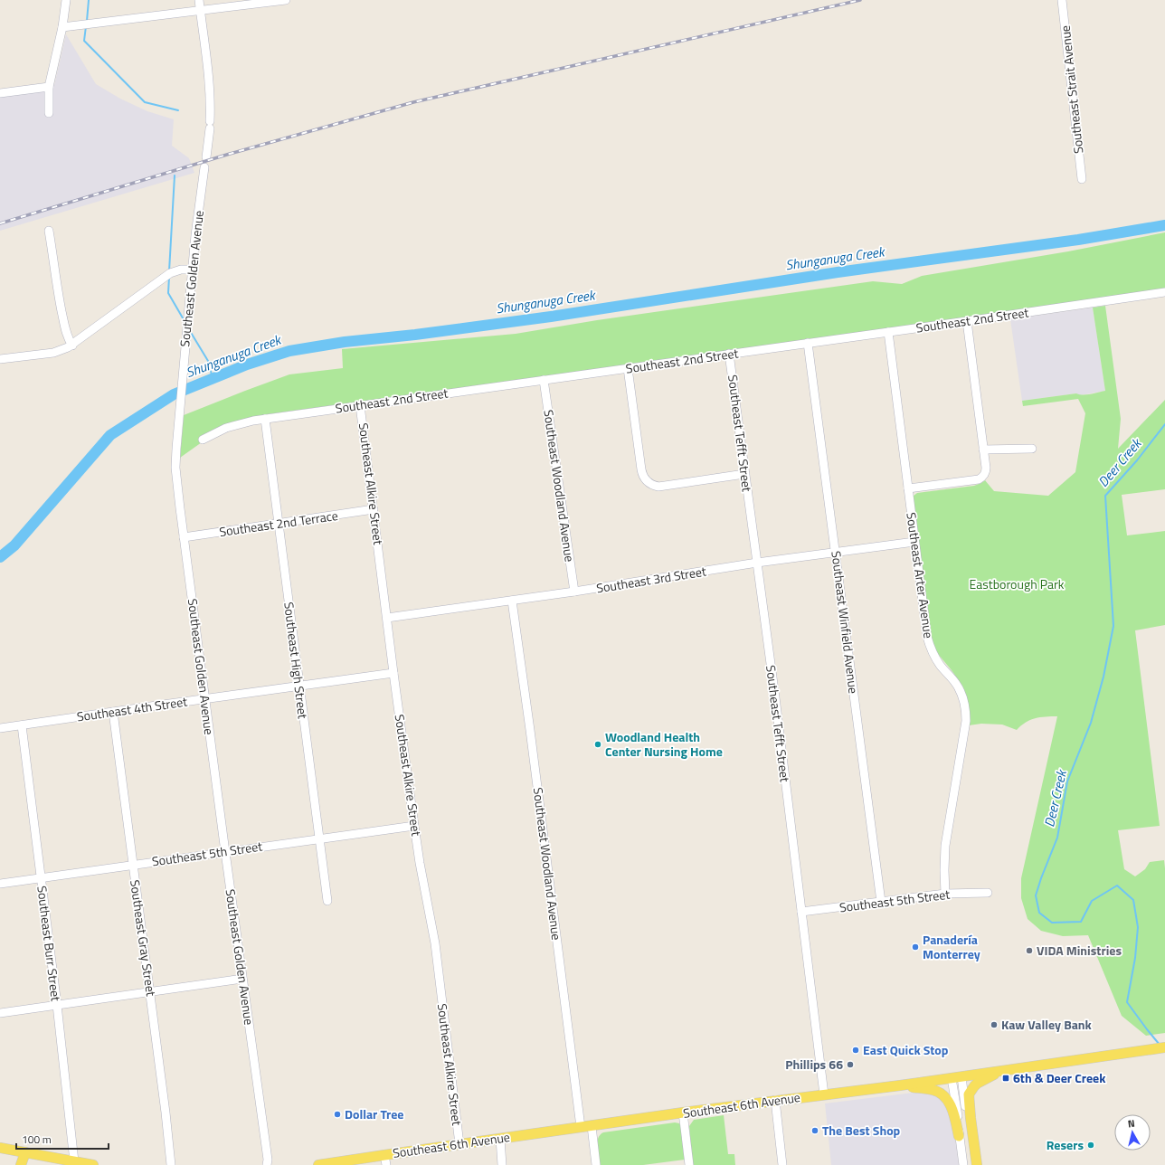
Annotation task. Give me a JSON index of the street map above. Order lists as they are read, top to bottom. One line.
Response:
{"streets":{"main road":["Southeast 6th Avenue"],"street":["Southeast Strait Avenue","Southeast Golden Avenue","Southeast 2nd Street","Southeast Tefft Street","Southeast Alkire Street","Southeast Woodland Avenue","Southeast 2nd Terrace","Southeast Arter Avenue","Southeast 3rd Street","Southeast Winfield Avenue","Southeast High Street","Southeast 4th Street","Southeast 5th Street","Southeast Gray Street","Southeast Burr Street"]},"crossings":[["Southeast Golden Avenue","Southeast 2nd Terrace"],["Southeast Golden Avenue","Southeast 4th Street"],["Southeast Golden Avenue","Southeast 5th Street"],["Southeast 2nd Street","Southeast Tefft Street"],["Southeast 2nd Street","Southeast Alkire Street"],["Southeast 2nd Street","Southeast Woodland Avenue"],["Southeast 2nd Street","Southeast Arter Avenue"],["Southeast 2nd Street","Southeast Winfield Avenue"],["Southeast 2nd Street","Southeast High Street"],["Southeast Tefft Street","Southeast 3rd Street"],["Southeast Tefft Street","Southeast 5th Street"],["Southeast Tefft Street","Southeast 6th Avenue"],["Southeast Alkire Street","Southeast 2nd Terrace"],["Southeast Alkire Street","Southeast 3rd Street"],["Southeast Alkire Street","Southeast 4th Street"],["Southeast Alkire Street","Southeast 5th Street"],["Southeast Alkire Street","Southeast 6th Avenue"],["Southeast Woodland Avenue","Southeast 3rd Street"],["Southeast Woodland Avenue","Southeast 6th Avenue"],["Southeast 2nd Terrace","Southeast High Street"],["Southeast Arter Avenue","Southeast 3rd Street"],["Southeast Arter Avenue","Southeast 5th Street"],["Southeast 3rd Street","Southeast Winfield Avenue"],["Southeast Winfield Avenue","Southeast 5th Street"],["Southeast High Street","Southeast 4th Street"],["Southeast High Street","Southeast 5th Street"],["Southeast 4th Street","Southeast Gray Street"],["Southeast 4th Street","Southeast Burr Street"],["Southeast 5th Street","Southeast Gray Street"],["Southeast 5th Street","Southeast Burr Street"]],"water":["Shunganuga Creek","Deer Creek"],"parks":["Eastborough Park"],"places":{"other":["Woodland Health Center Nursing Home","Panadería Monterrey","VIDA Ministries","Kaw Valley Bank","East Quick Stop","Phillips 66","Dollar Tree","The Best Shop","Resers"],"transit":["6th & Deer Creek"]},"scale_bar":"100 m","north":"top"}
